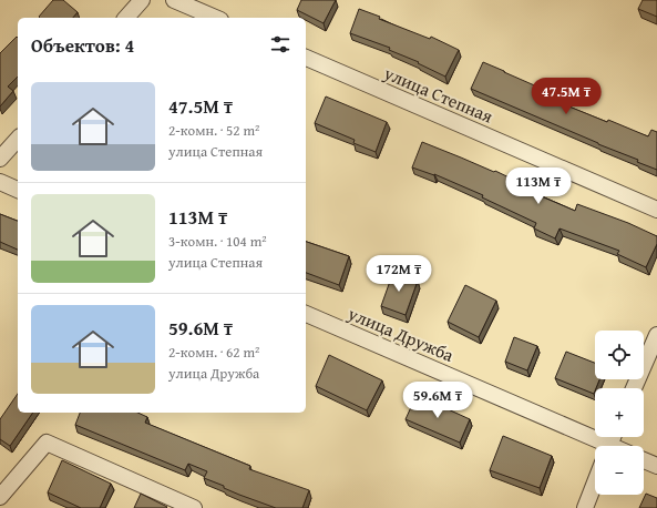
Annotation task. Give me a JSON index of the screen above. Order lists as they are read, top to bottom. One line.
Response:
{"streets":{"street":["улица Степная","улица Дружба"]},"page":{"heading":"Объектов: 4","list":[{"name":"47.5M ₸","note":"2-комн. · 52 m² · улица Степная"},{"name":"113M ₸","note":"3-комн. · 104 m² · улица Степная"},{"name":"59.6M ₸","note":"2-комн. · 62 m² · улица Дружба"}],"price":["47.5M ₸","113M ₸","172M ₸","59.6M ₸"],"map_buttons":["+","−"]}}
